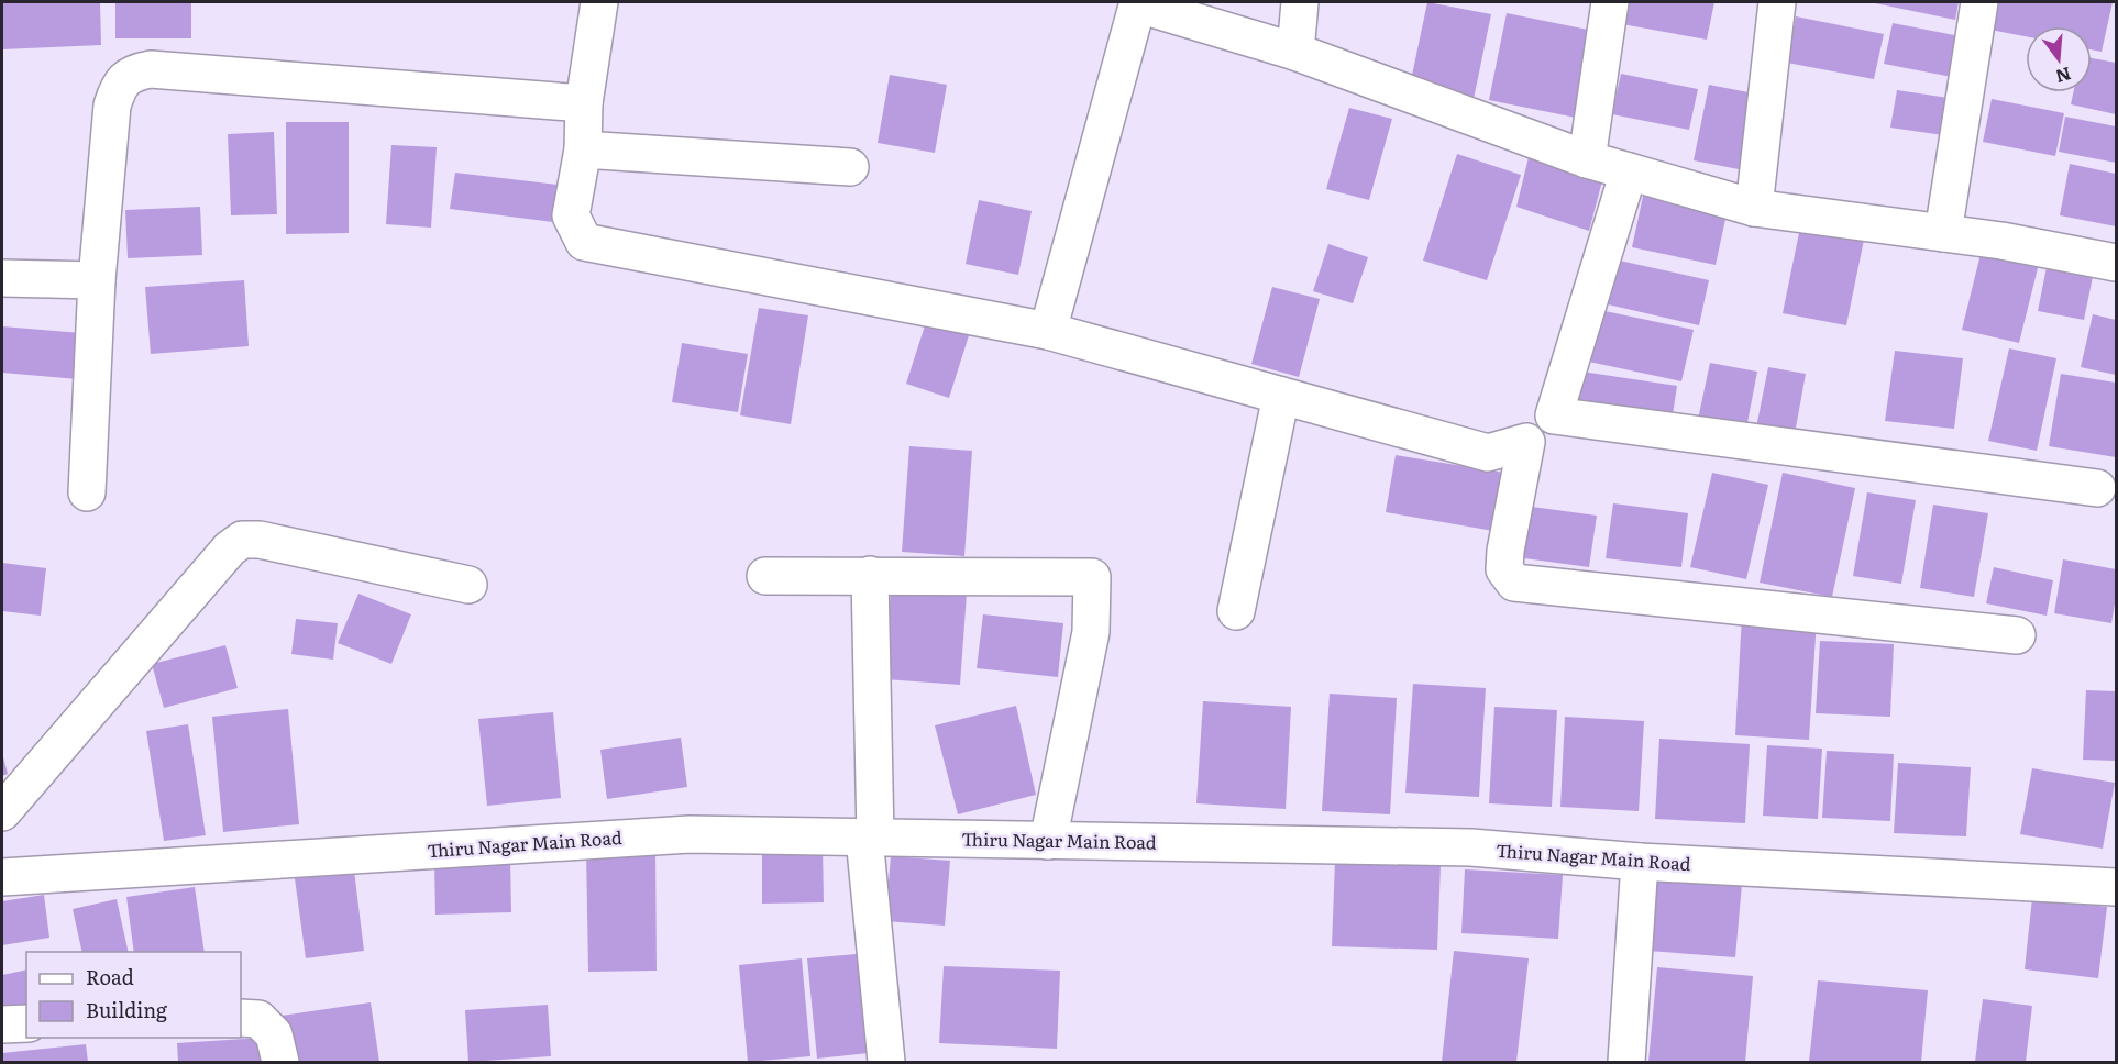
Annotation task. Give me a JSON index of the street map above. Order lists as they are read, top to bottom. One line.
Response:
{"streets":{"street":["Thiru Nagar Main Road"]},"legend":["Road","Building"],"north":"bottom"}
